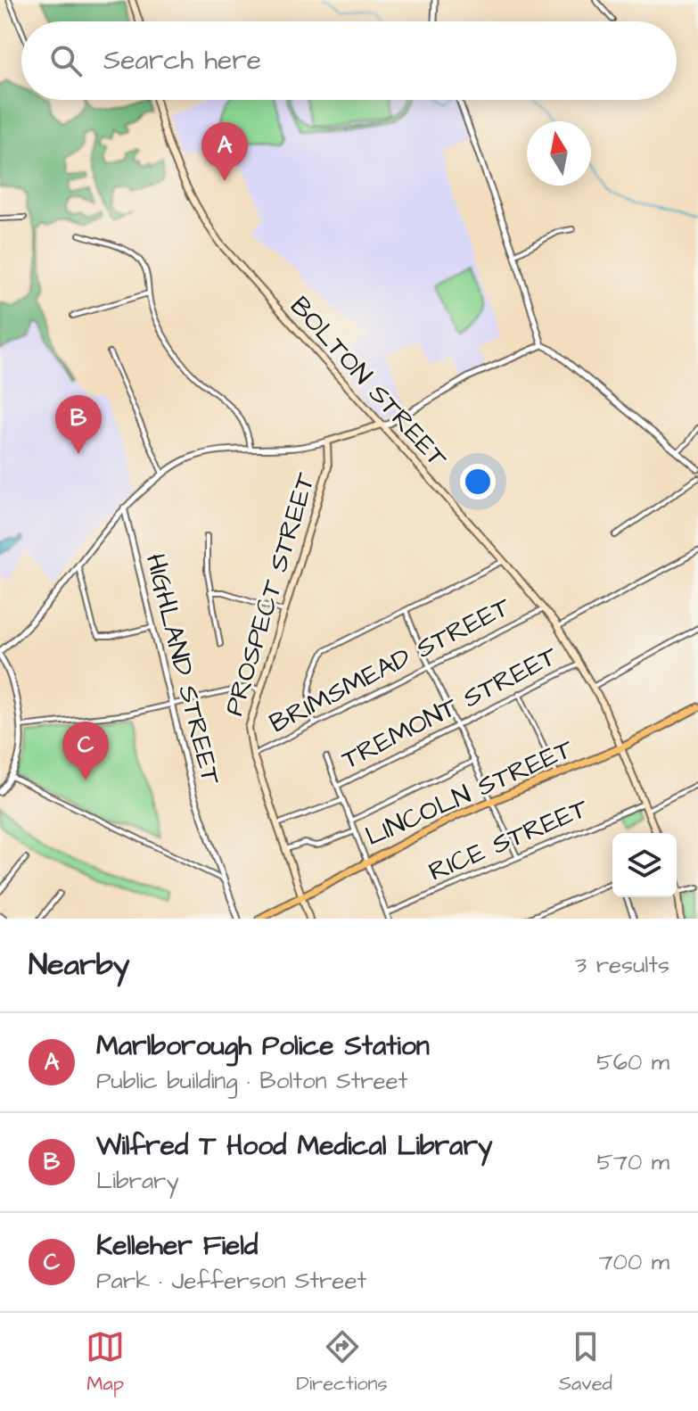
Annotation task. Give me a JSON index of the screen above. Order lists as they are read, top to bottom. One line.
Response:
{"streets":{"main road":["BOLTON STREET","PROSPECT STREET","LINCOLN STREET"],"street":["BRIMSMEAD STREET","HIGHLAND STREET","TREMONT STREET","RICE STREET"]},"crossings":[["BOLTON STREET","BRIMSMEAD STREET"],["BOLTON STREET","TREMONT STREET"],["BOLTON STREET","LINCOLN STREET"],["BOLTON STREET","RICE STREET"],["PROSPECT STREET","BRIMSMEAD STREET"],["PROSPECT STREET","LINCOLN STREET"]],"north":"top","page":{"search":"Search here","pins":["A","B","C"],"heading":["Nearby","3 results"],"list":[{"mark":"A","name":"Marlborough Police Station","note":"Public building · Bolton Street","value":"560 m"},{"mark":"B","name":"Wilfred T Hood Medical Library","note":"Library","value":"570 m"},{"mark":"C","name":"Kelleher Field","note":"Park · Jefferson Street","value":"700 m"}],"nav":["Map","Directions","Saved"]}}
